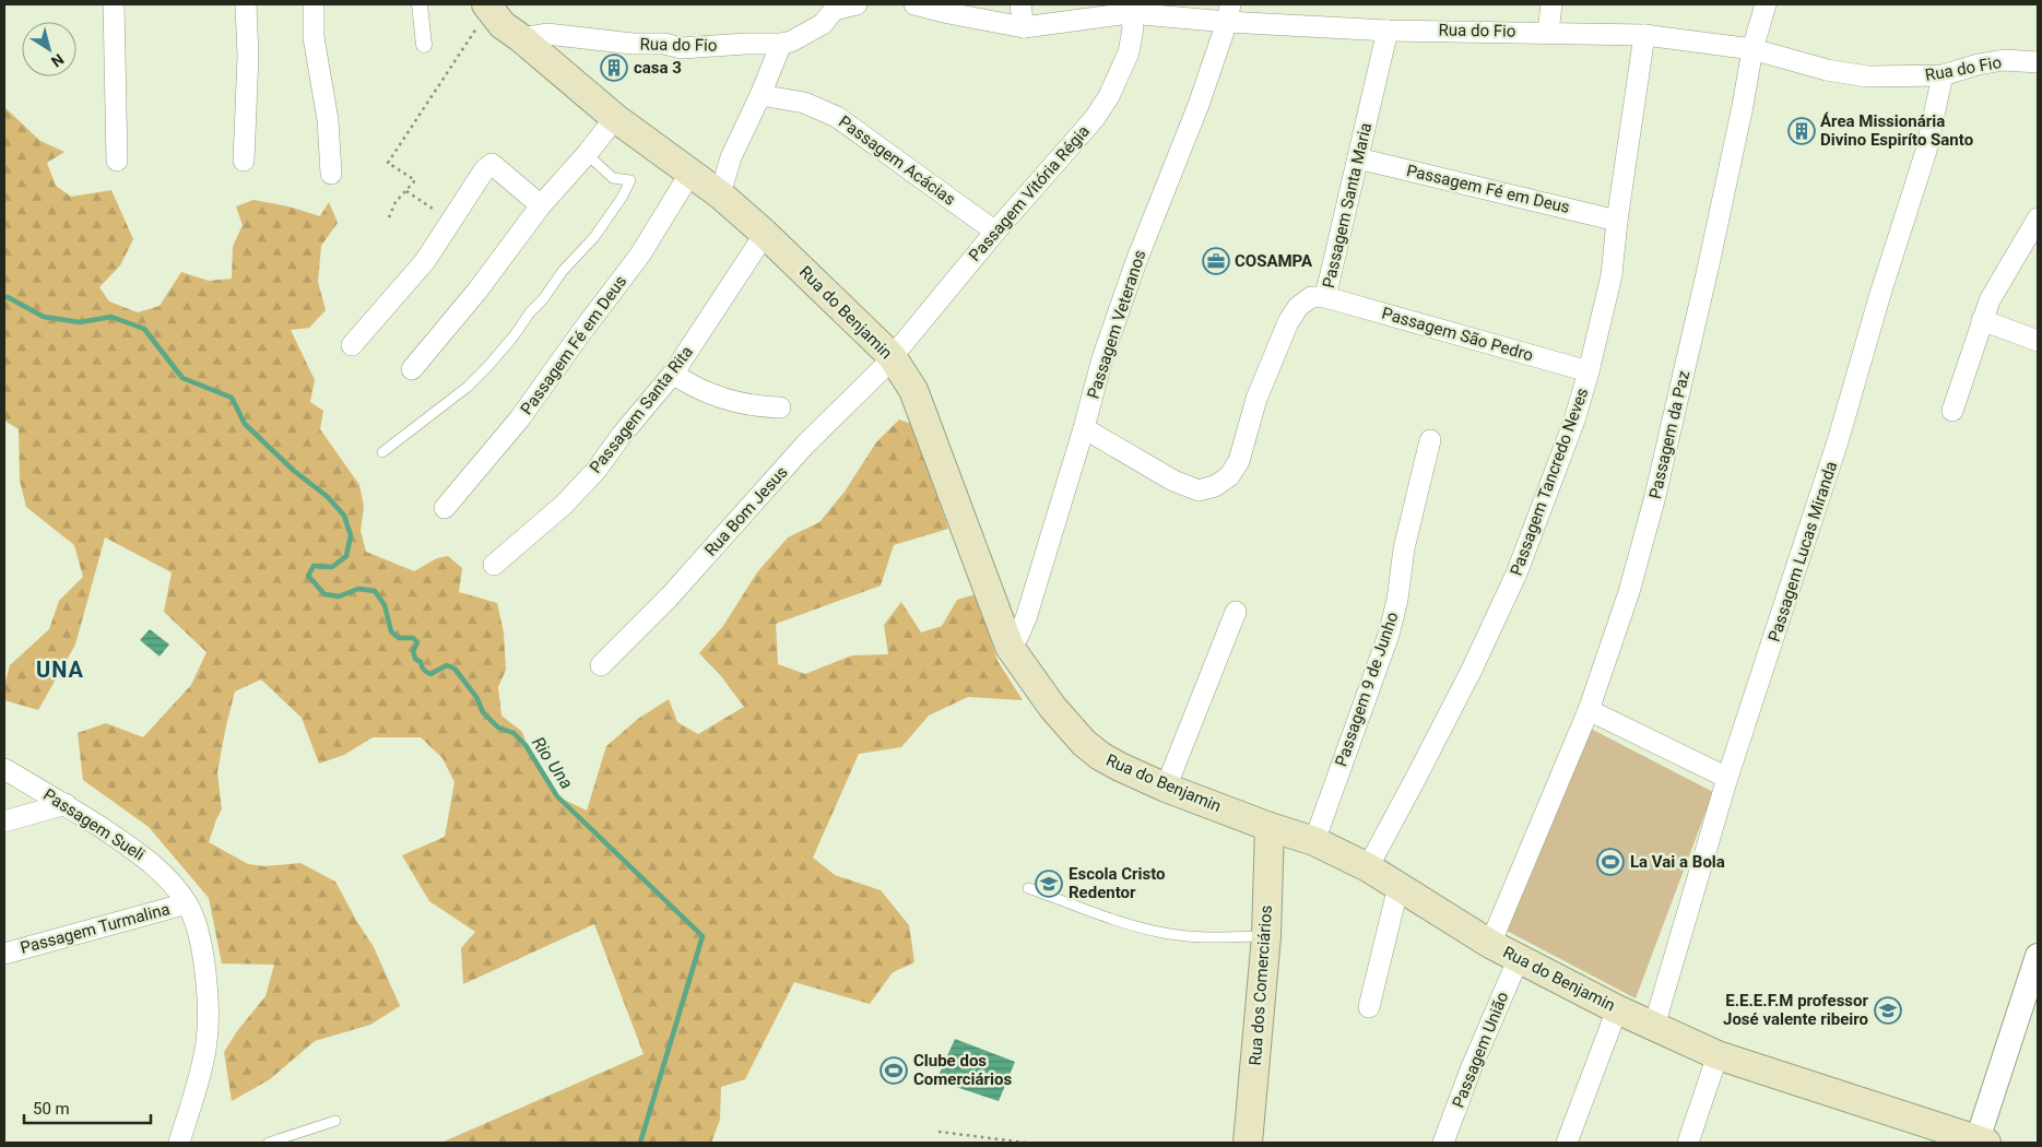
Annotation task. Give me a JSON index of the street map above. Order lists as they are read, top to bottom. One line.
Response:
{"streets":{"main road":["Rua do Benjamin","Rua dos Comerciários"],"street":["Rua do Fio","Passagem Acácias","Passagem Fé em Deus","Passagem Vitória Régia","Passagem Santa Maria","Passagem Veteranos","Passagem São Pedro","Passagem Santa Rita","Passagem da Paz","Passagem Tancredo Neves","Rua Bom Jesus","Passagem Lucas Miranda","Passagem 9 de Junho","Passagem Sueli","Passagem Turmalina","Passagem União"]},"crossings":[["Rua do Fio","Passagem Vitória Régia"],["Rua do Fio","Passagem Santa Maria"],["Rua do Fio","Rua do Benjamin"],["Rua do Fio","Passagem Veteranos"],["Rua do Fio","Passagem da Paz"],["Rua do Fio","Passagem Tancredo Neves"],["Rua do Fio","Passagem Lucas Miranda"],["Passagem Acácias","Passagem Vitória Régia"],["Passagem Fé em Deus","Passagem Santa Maria"],["Passagem Fé em Deus","Rua do Benjamin"],["Passagem Fé em Deus","Passagem Tancredo Neves"],["Passagem Vitória Régia","Rua do Benjamin"],["Passagem Vitória Régia","Rua Bom Jesus"],["Passagem Santa Maria","Passagem Veteranos"],["Passagem Santa Maria","Passagem São Pedro"],["Rua do Benjamin","Passagem Veteranos"],["Rua do Benjamin","Passagem Santa Rita"],["Rua do Benjamin","Passagem da Paz"],["Rua do Benjamin","Passagem Tancredo Neves"],["Rua do Benjamin","Rua Bom Jesus"],["Rua do Benjamin","Passagem Lucas Miranda"],["Rua do Benjamin","Passagem 9 de Junho"],["Rua do Benjamin","Rua dos Comerciários"],["Rua do Benjamin","Passagem União"],["Passagem São Pedro","Passagem Tancredo Neves"],["Passagem Sueli","Passagem Turmalina"]],"districts":["UNA"],"water":["Rio Una"],"places":{"building":["casa 3","Área Missionária Divino Espiríto Santo"],"office":["COSAMPA"],"sports":["La Vai a Bola","Clube dos Comerciários"],"school or university":["Escola Cristo Redentor","E.E.E.F.M professor José valente ribeiro"]},"scale_bar":"50 m","north":"bottom right"}
